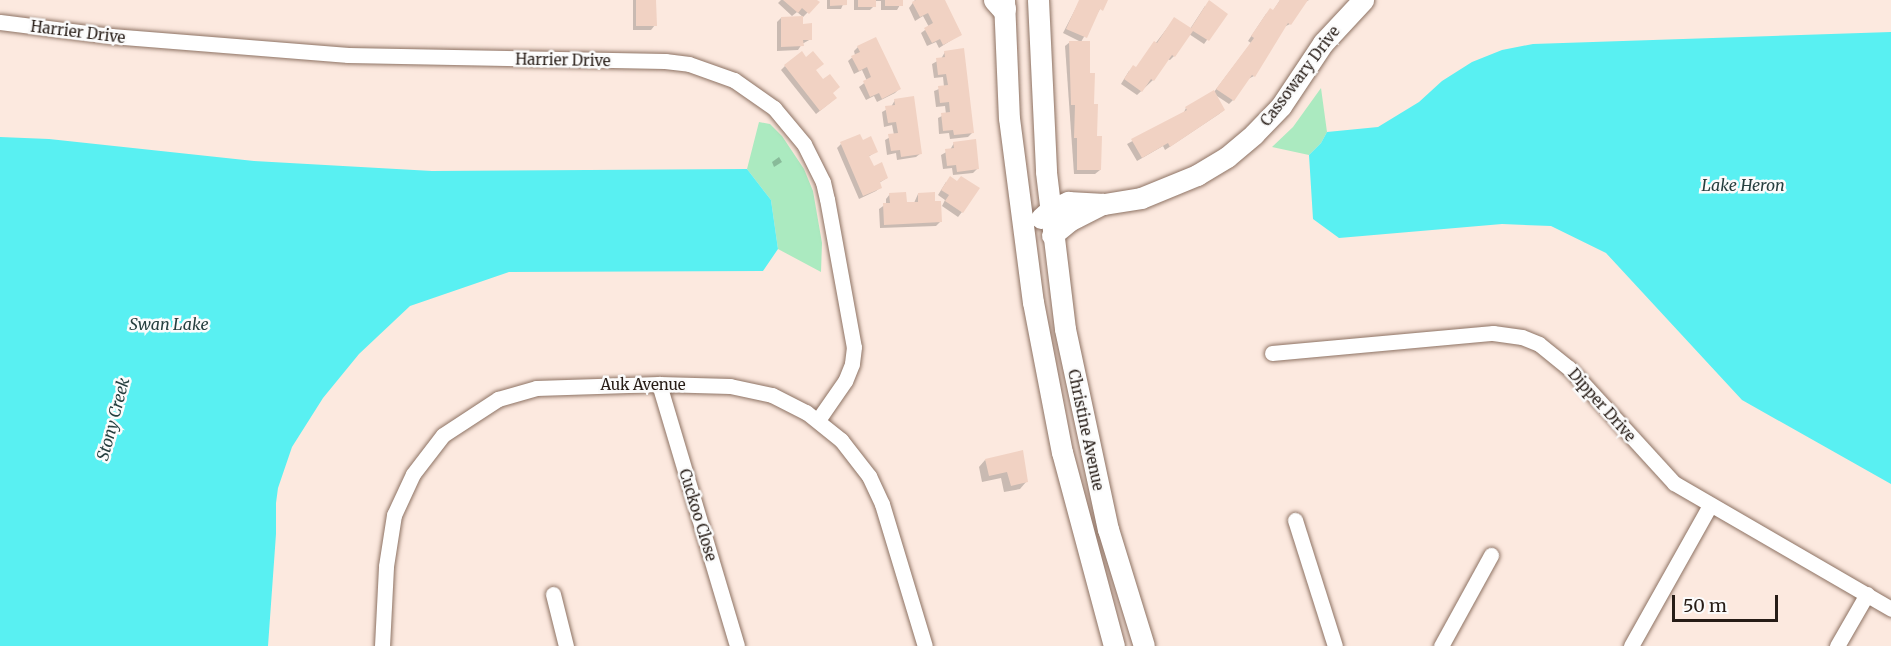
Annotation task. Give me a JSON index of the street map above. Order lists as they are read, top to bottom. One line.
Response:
{"streets":{"street":["Harrier Drive","Cassowary Drive","Auk Avenue","Dipper Drive","Christine Avenue","Cuckoo Close"]},"crossings":[["Harrier Drive","Auk Avenue"],["Cassowary Drive","Christine Avenue"],["Auk Avenue","Cuckoo Close"]],"water":["Lake Heron","Swan Lake","Stony Creek"],"scale_bar":"50 m"}
